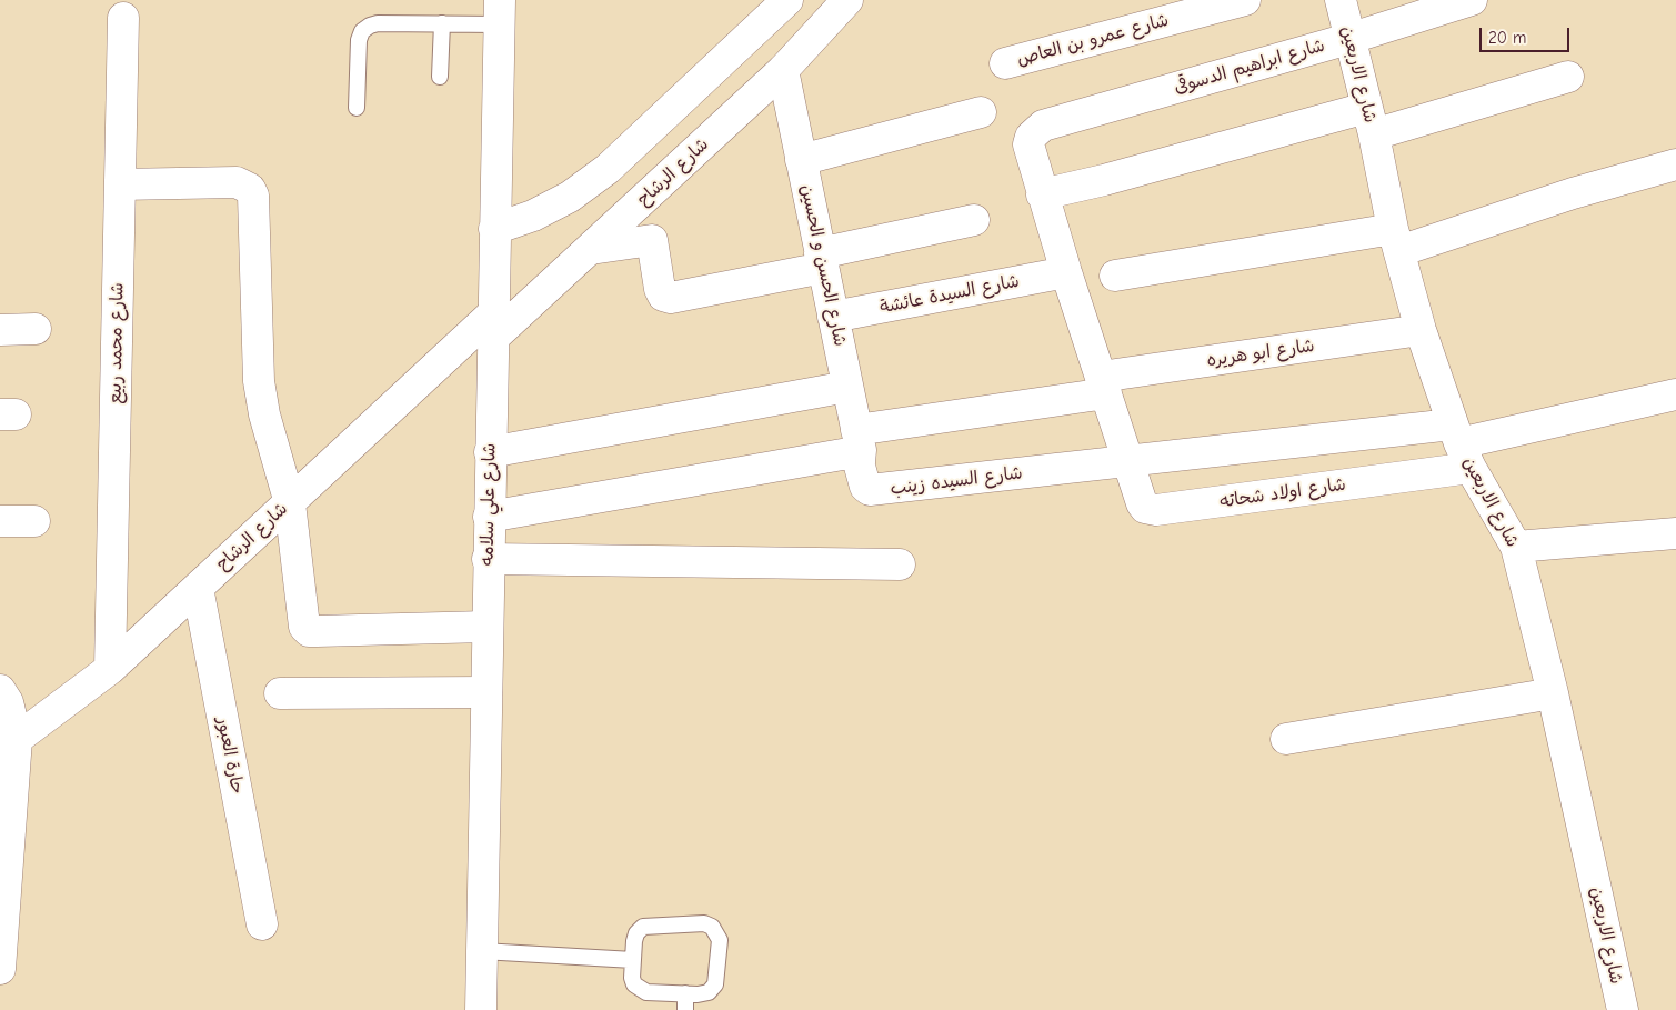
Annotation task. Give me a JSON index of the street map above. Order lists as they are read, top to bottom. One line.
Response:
{"streets":{"street":["شارع عمرو بن العاص","شارع ابراهيم الدسوقى","شارع الاربعين","شارع الرشاح","شارع الحسن و الحسين","شارع السيدة عائشة","شارع محمد ربيع","شارع ابو هريره","شارع السيده زينب","شارع اولاد شحاته","شارع علي سلامه","حارة العبور"]},"crossings":[["شارع ابراهيم الدسوقى","شارع الاربعين"],["شارع ابراهيم الدسوقى","شارع اولاد شحاته"],["شارع الاربعين","شارع ابو هريره"],["شارع الاربعين","شارع السيده زينب"],["شارع الاربعين","شارع اولاد شحاته"],["شارع الرشاح","شارع الحسن و الحسين"],["شارع الرشاح","شارع محمد ربيع"],["شارع الرشاح","شارع علي سلامه"],["شارع الرشاح","حارة العبور"],["شارع الحسن و الحسين","شارع السيدة عائشة"],["شارع الحسن و الحسين","شارع ابو هريره"],["شارع الحسن و الحسين","شارع السيده زينب"],["شارع السيدة عائشة","شارع اولاد شحاته"],["شارع ابو هريره","شارع اولاد شحاته"],["شارع السيده زينب","شارع اولاد شحاته"]],"scale_bar":"20 m"}
